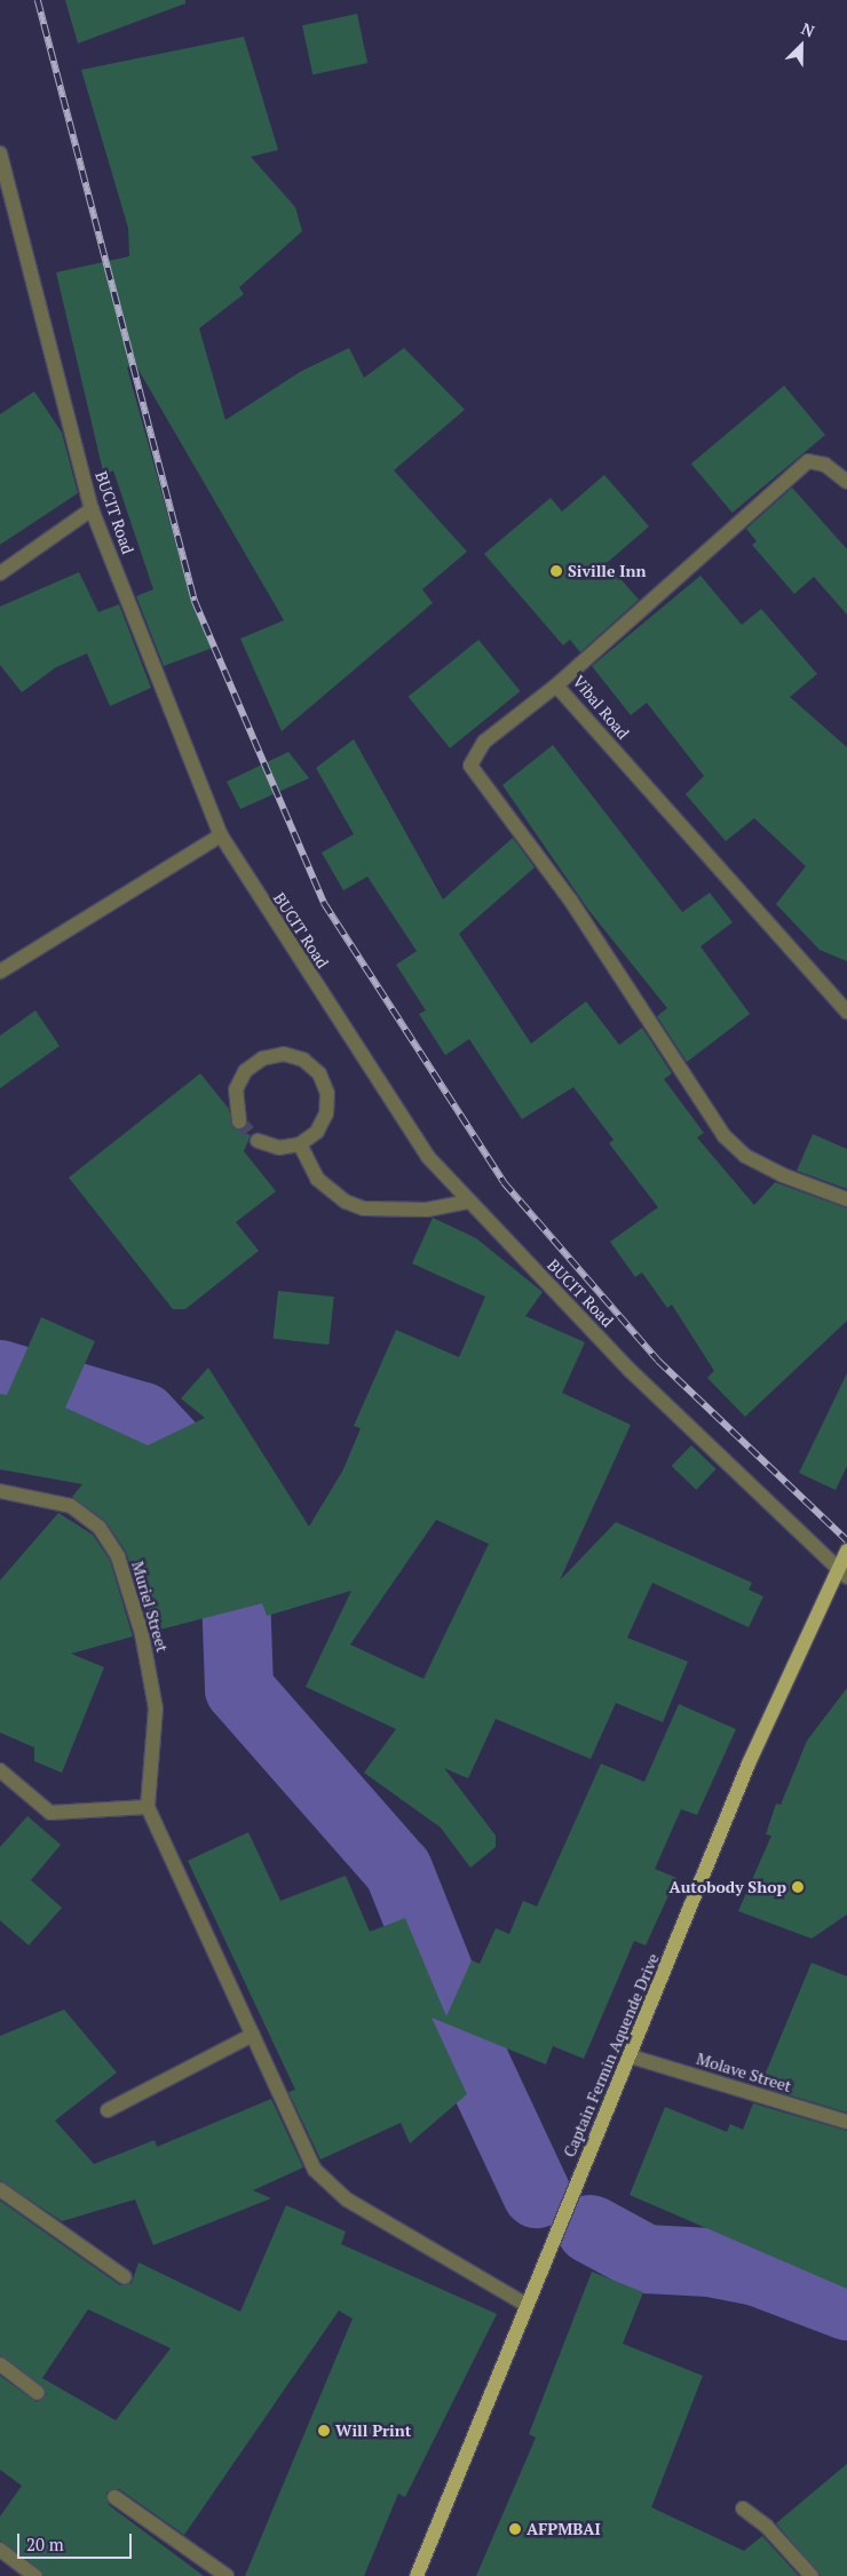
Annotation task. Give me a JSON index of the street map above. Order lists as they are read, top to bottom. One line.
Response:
{"streets":{"main road":["Captain Fermin Aquende Drive"],"street":["BUCIT Road","Vibal Road","Muriel Street","Molave Street"]},"crossings":[["BUCIT Road","Captain Fermin Aquende Drive"],["Captain Fermin Aquende Drive","Molave Street"]],"places":["Siville Inn","Autobody Shop","Will Print","AFPMBAI"],"scale_bar":"20 m","north":"top right"}
